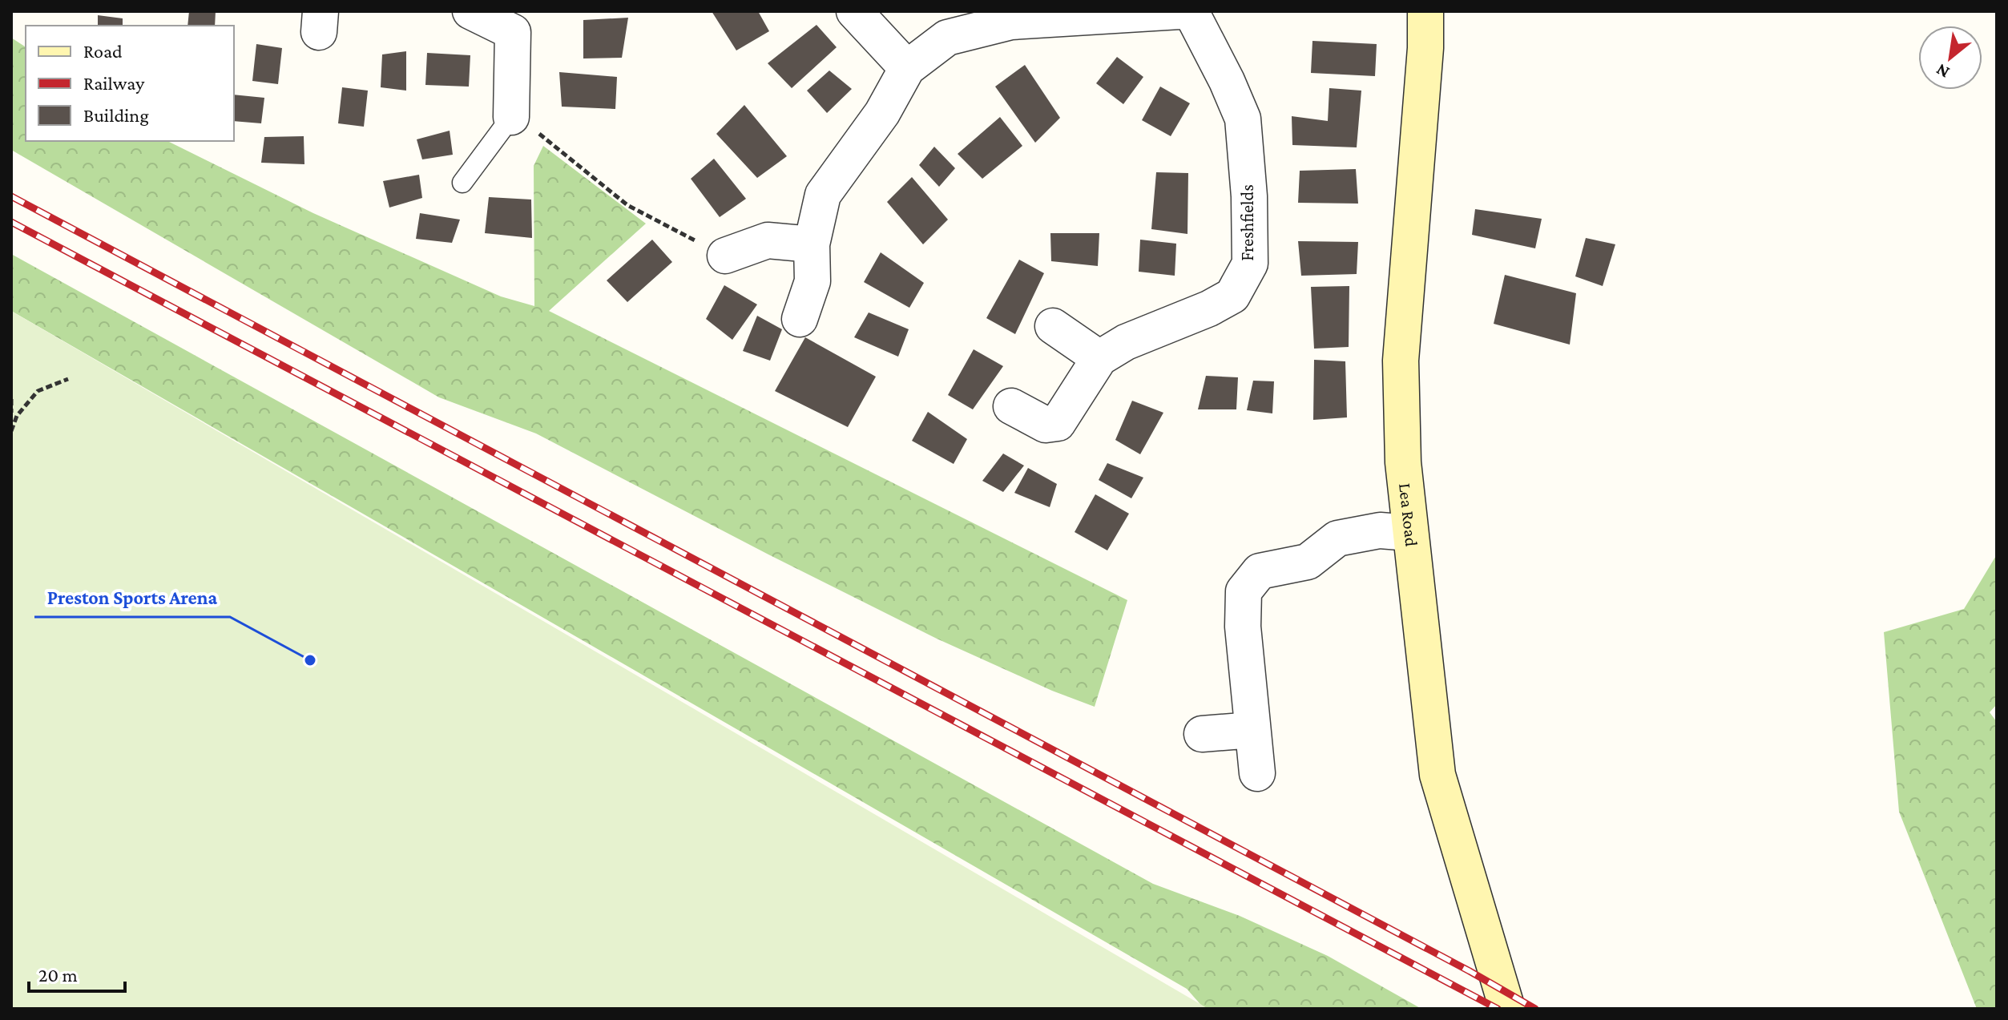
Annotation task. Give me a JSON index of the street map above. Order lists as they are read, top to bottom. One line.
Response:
{"streets":{"street":["Freshfields","Lea Road"]},"places":["Preston Sports Arena"],"legend":["Road","Railway","Building"],"scale_bar":"20 m","north":"bottom left"}
